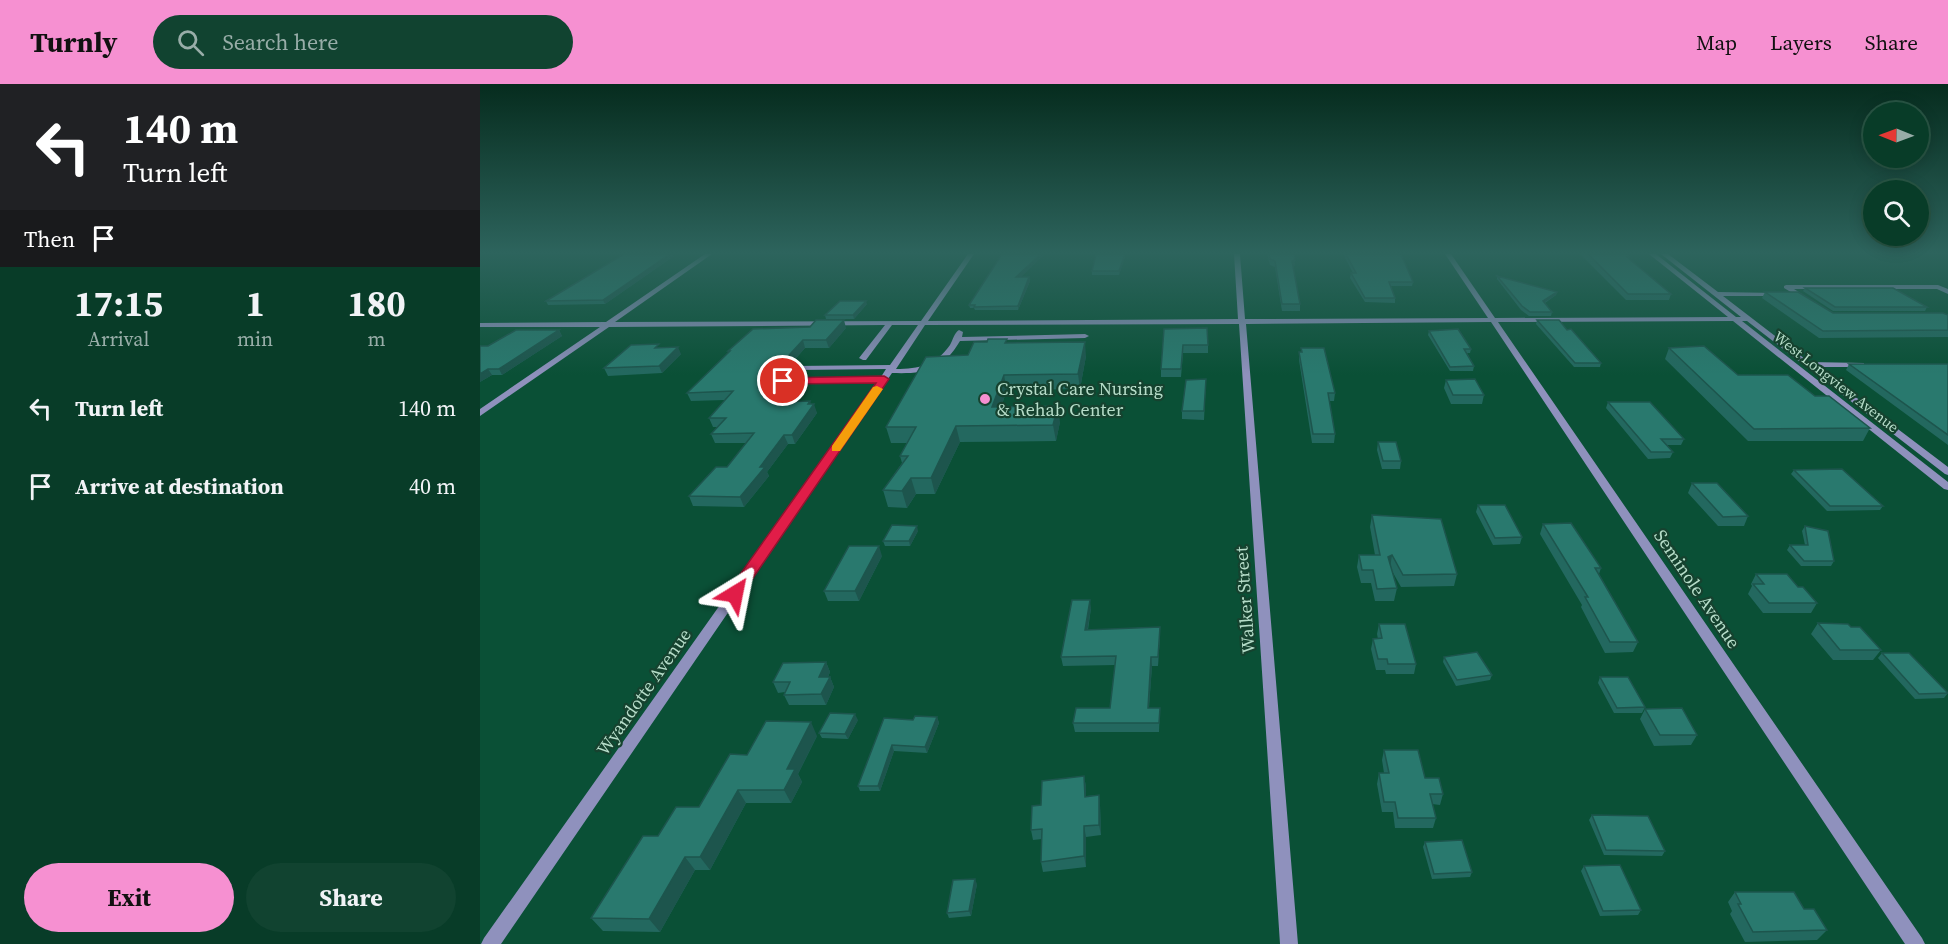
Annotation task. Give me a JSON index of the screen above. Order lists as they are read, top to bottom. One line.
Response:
{"streets":{"street":["West Longview Avenue","Seminole Avenue","Walker Street","Wyandotte Avenue"]},"places":["Crystal Care Nursing & Rehab Center"],"north":"left","page":{"header":"Turnly","search":"Search here","nav":["Map","Layers","Share"],"turn":["140 m","Turn left"],"then":"Then","eta":["17:15","Arrival","1","min","180","m"],"list":[{"name":"Turn left","value":"140 m"},{"name":"Arrive at destination","value":"40 m"}],"buttons":["Exit","Share"]}}
